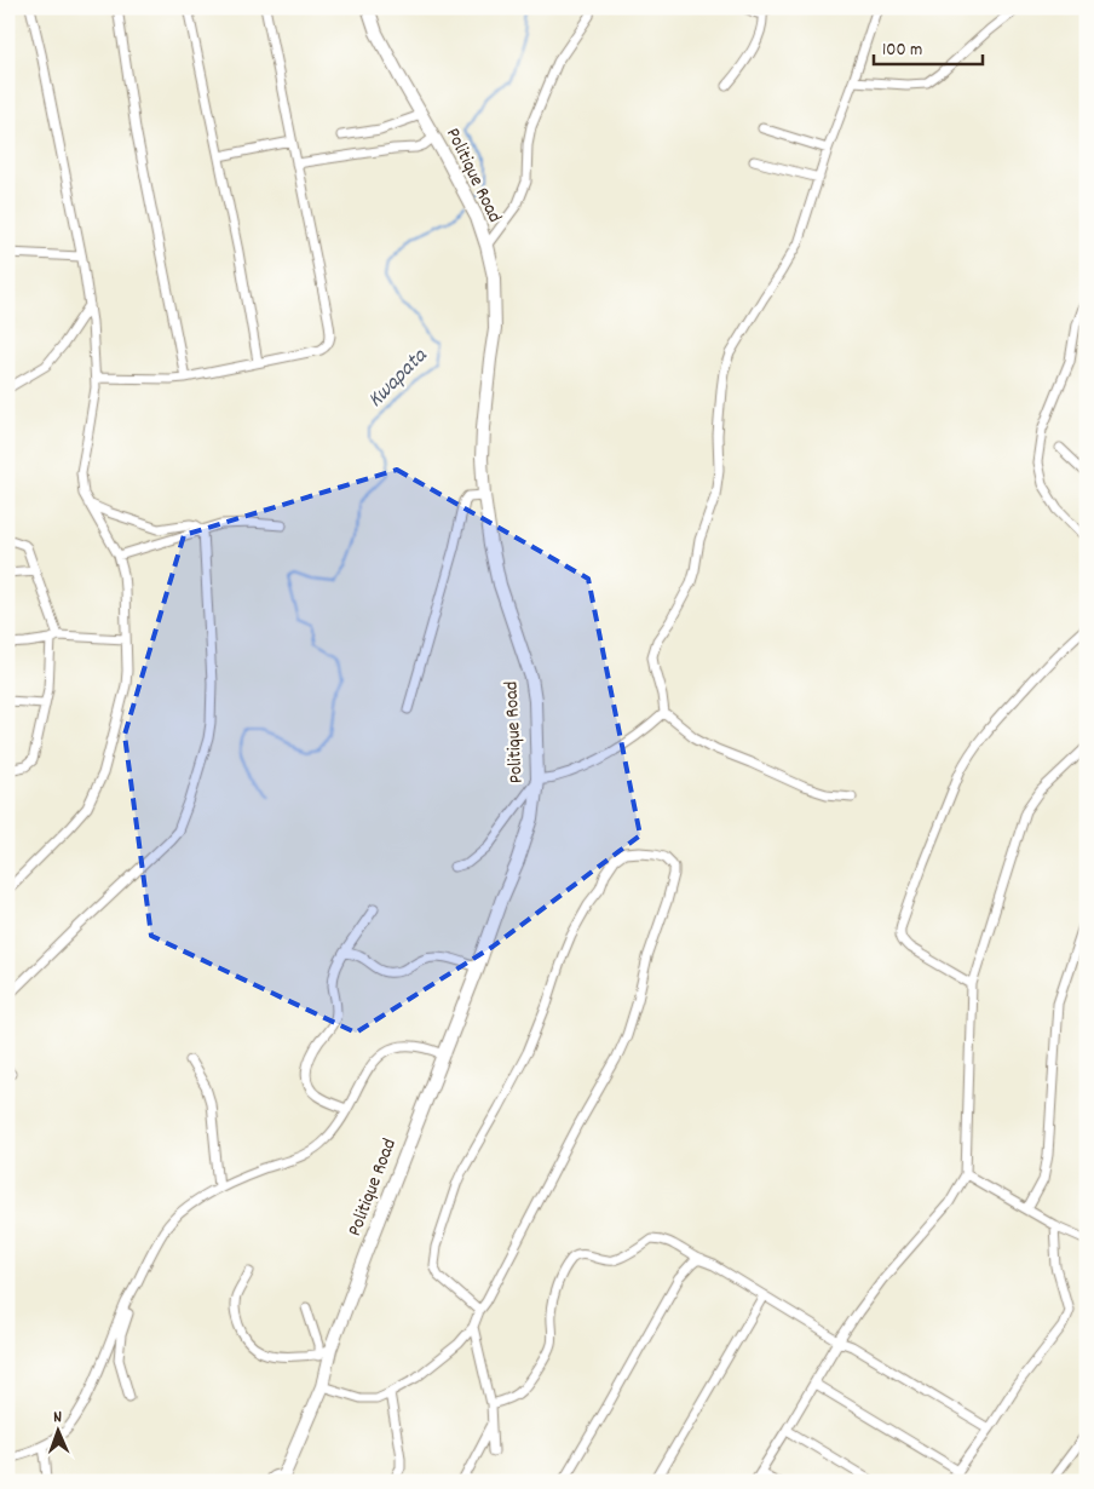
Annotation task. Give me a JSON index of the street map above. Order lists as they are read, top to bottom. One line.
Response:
{"streets":{"street":["Politique Road"]},"water":["Kwapata"],"scale_bar":"100 m","north":"top"}
